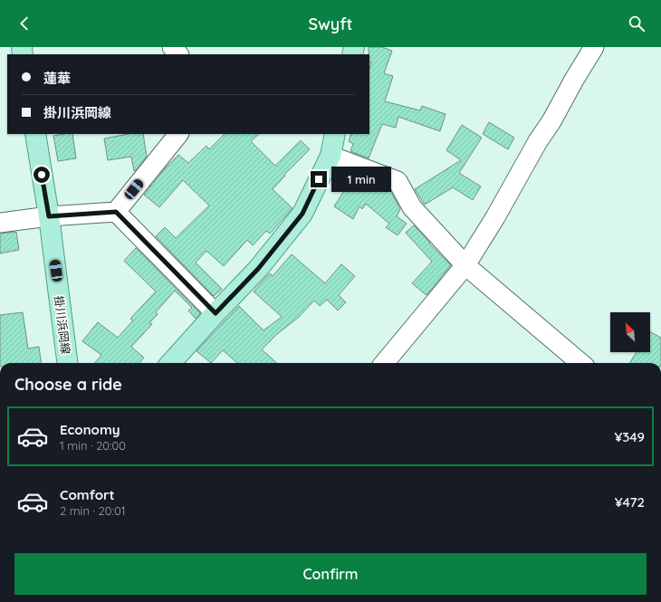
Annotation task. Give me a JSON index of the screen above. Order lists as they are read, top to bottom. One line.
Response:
{"streets":{"main road":["掛川浜岡線"]},"north":"top left","page":{"header":"Swyft","banner":["蓮華","掛川浜岡線"],"bubble":"1 min","heading":"Choose a ride","list":[{"name":"Economy","note":"1 min · 20:00","value":"¥349"},{"name":"Comfort","note":"2 min · 20:01","value":"¥472"}],"buttons":"Confirm"}}
